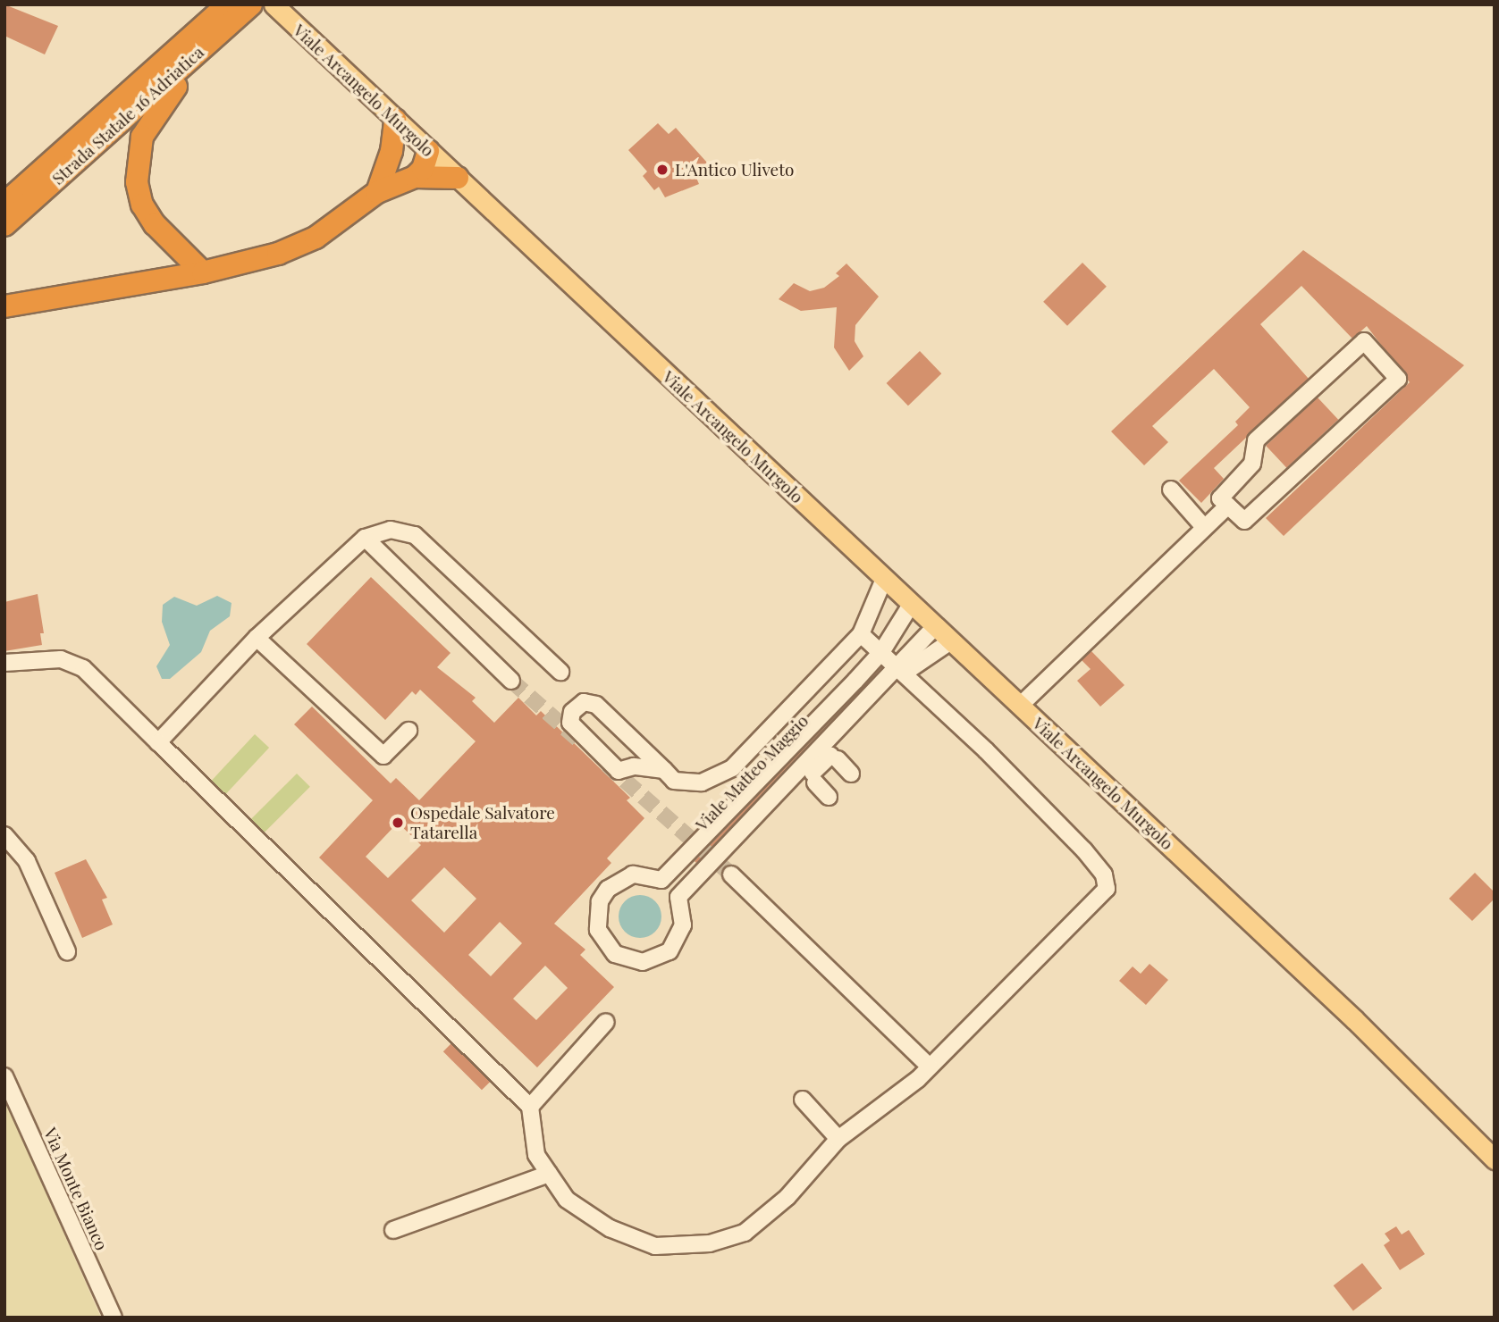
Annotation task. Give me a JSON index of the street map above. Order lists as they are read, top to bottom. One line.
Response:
{"streets":{"highway":["Strada Statale 16 Adriatica"],"main road":["Viale Arcangelo Murgolo"],"street":["Viale Matteo Maggio","Via Monte Bianco"]},"places":["L'Antico Uliveto","Ospedale Salvatore Tatarella"]}
